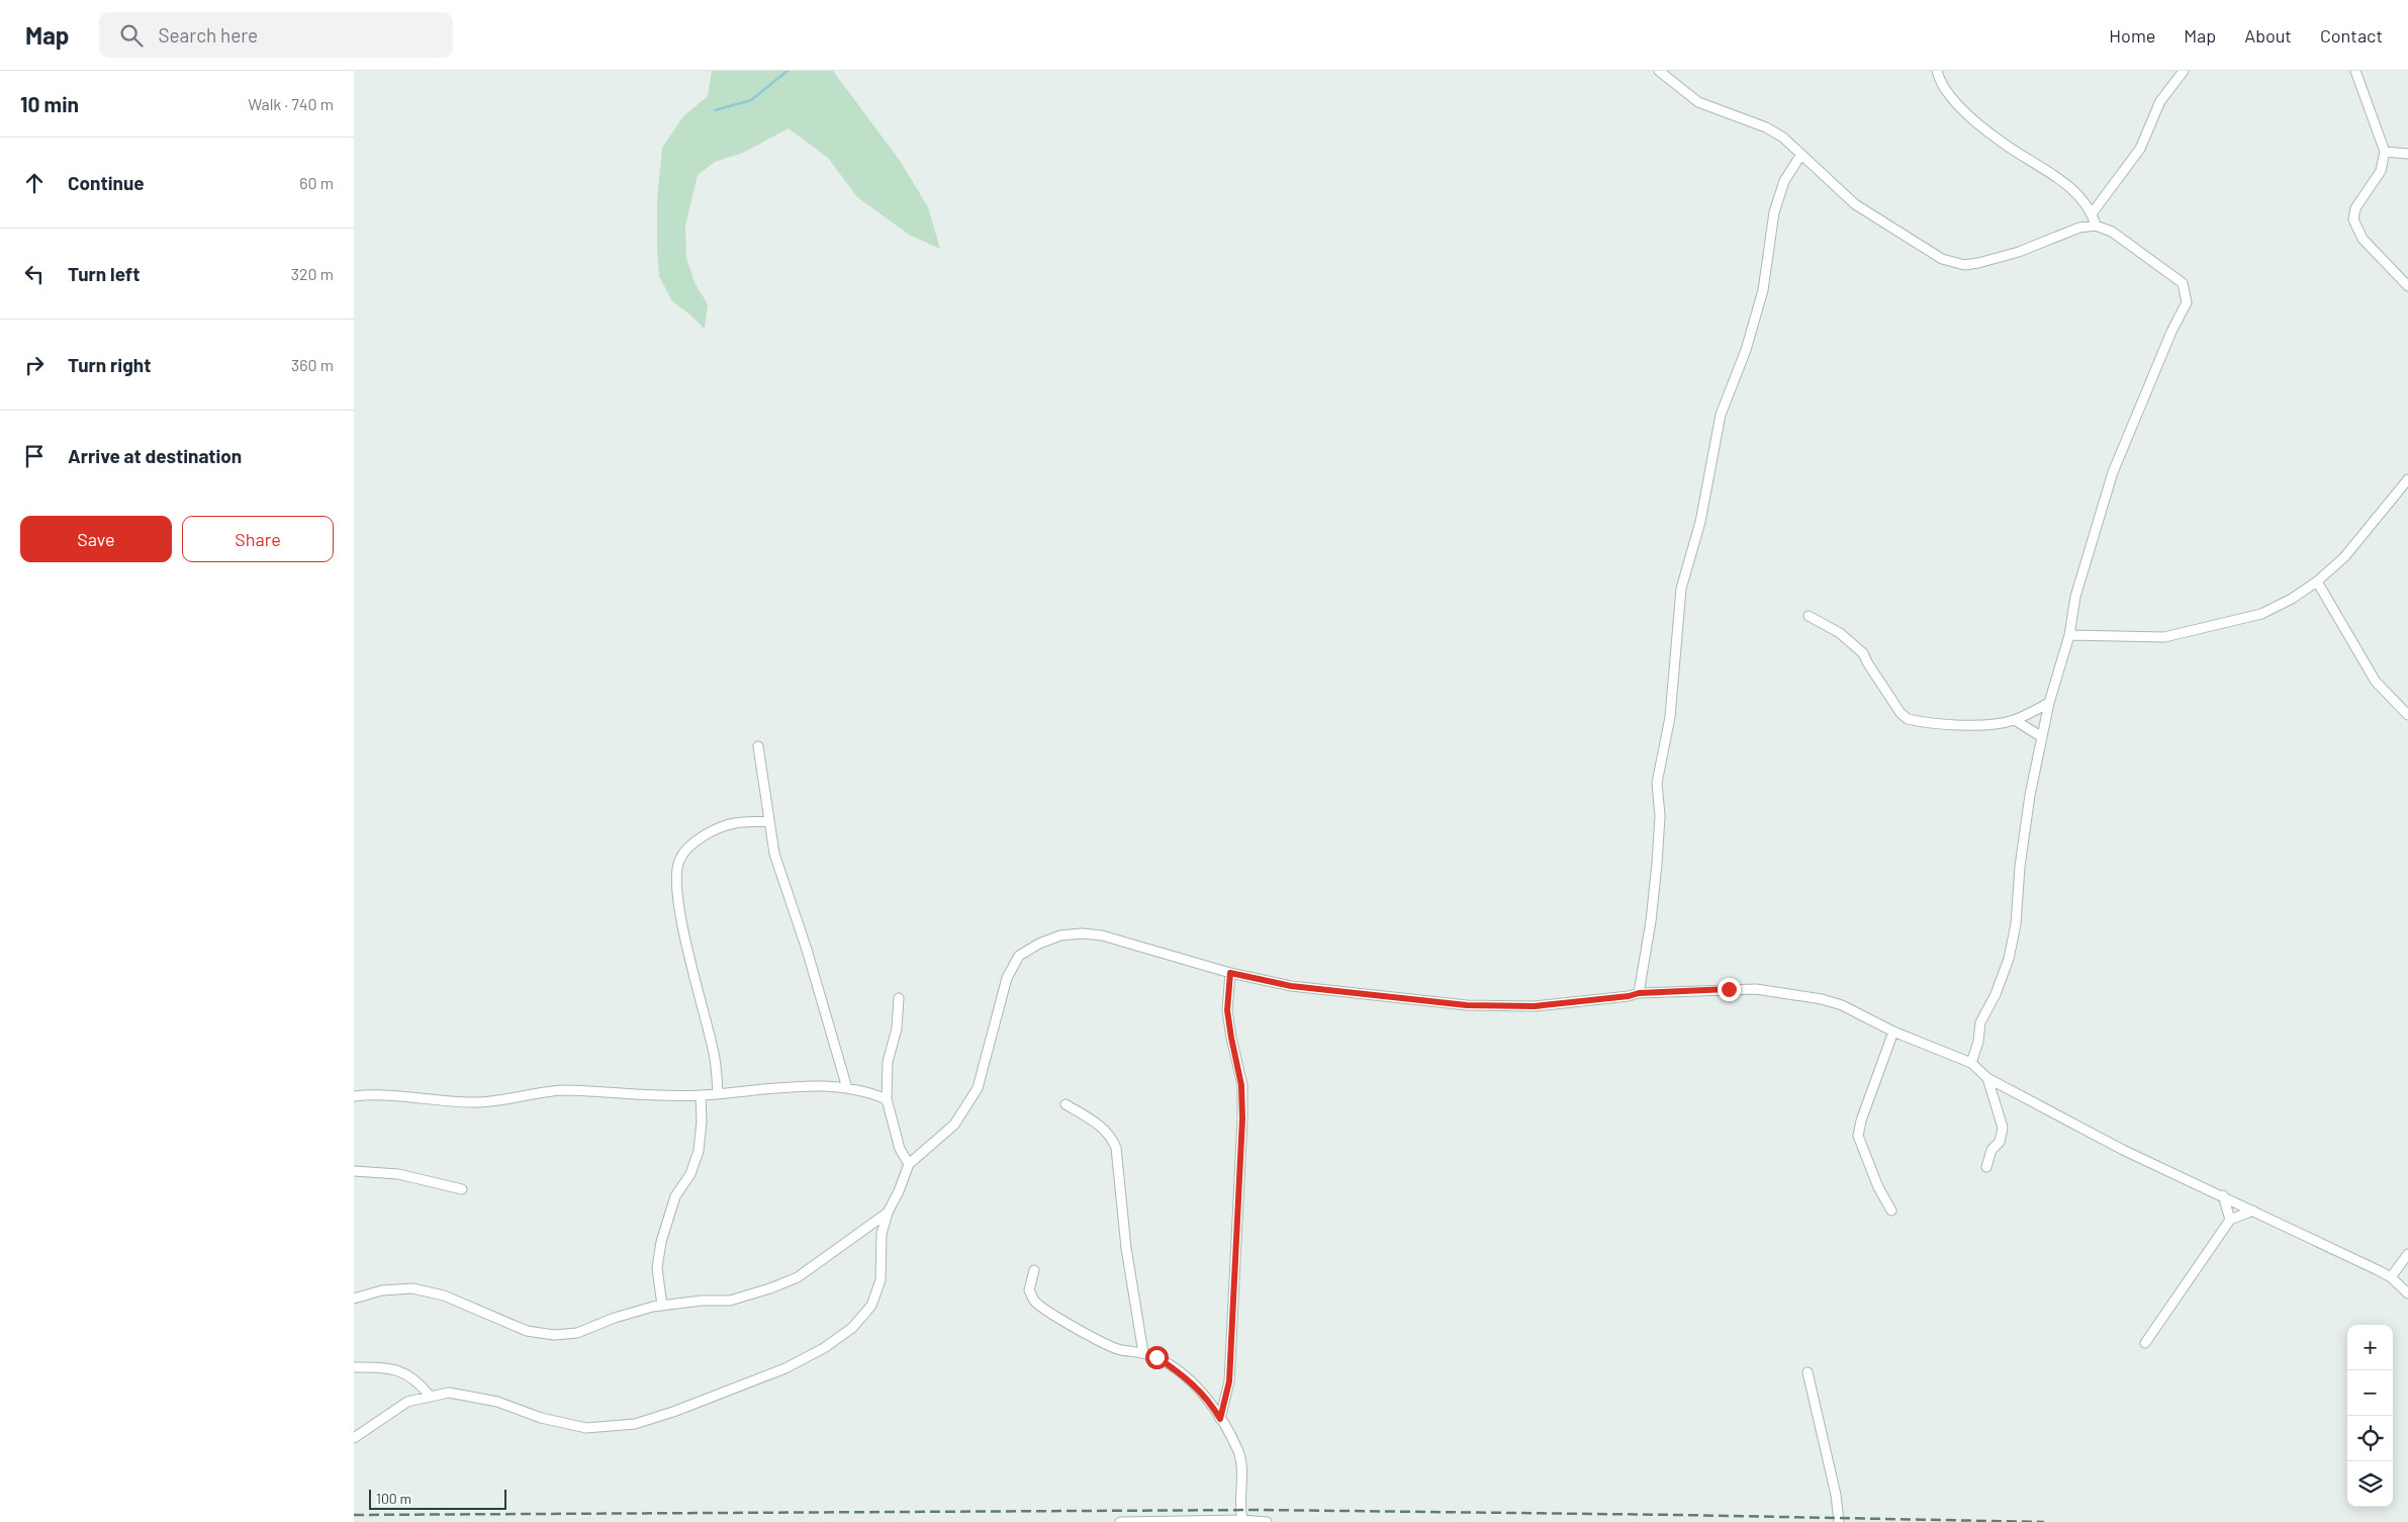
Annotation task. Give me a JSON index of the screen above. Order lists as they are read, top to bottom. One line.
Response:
{"scale_bar":"100 m","page":{"header":"Map","search":"Search here","nav":["Home","Map","About","Contact"],"heading":["10 min","Walk · 740 m"],"list":[["Continue","60 m"],["Turn left","320 m"],["Turn right","360 m"],"Arrive at destination"],"buttons":["Save","Share"],"map_buttons":["+","−"],"scale":"100 m"}}
